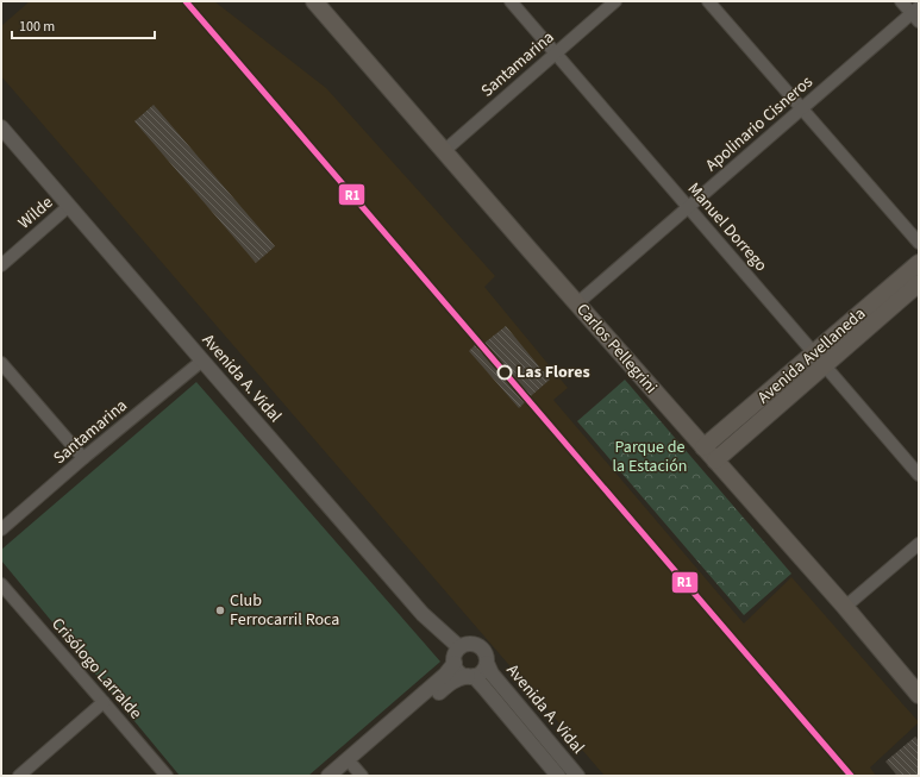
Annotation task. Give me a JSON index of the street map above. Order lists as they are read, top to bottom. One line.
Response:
{"streets":{"main road":["Carlos Pellegrini","Avenida Avellaneda"],"street":["Santamarina","Apolinario Cisneros","Wilde","Manuel Dorrego","Avenida A. Vidal","Crisólogo Larralde"]},"crossings":[["Santamarina","Manuel Dorrego"],["Santamarina","Carlos Pellegrini"],["Santamarina","Avenida A. Vidal"],["Apolinario Cisneros","Manuel Dorrego"],["Apolinario Cisneros","Carlos Pellegrini"],["Wilde","Avenida A. Vidal"],["Manuel Dorrego","Avenida Avellaneda"],["Carlos Pellegrini","Avenida Avellaneda"]],"parks":["Parque de la Estación"],"places":["Las Flores","Club Ferrocarril Roca"],"lines":["transit line R1"],"scale_bar":"100 m"}
